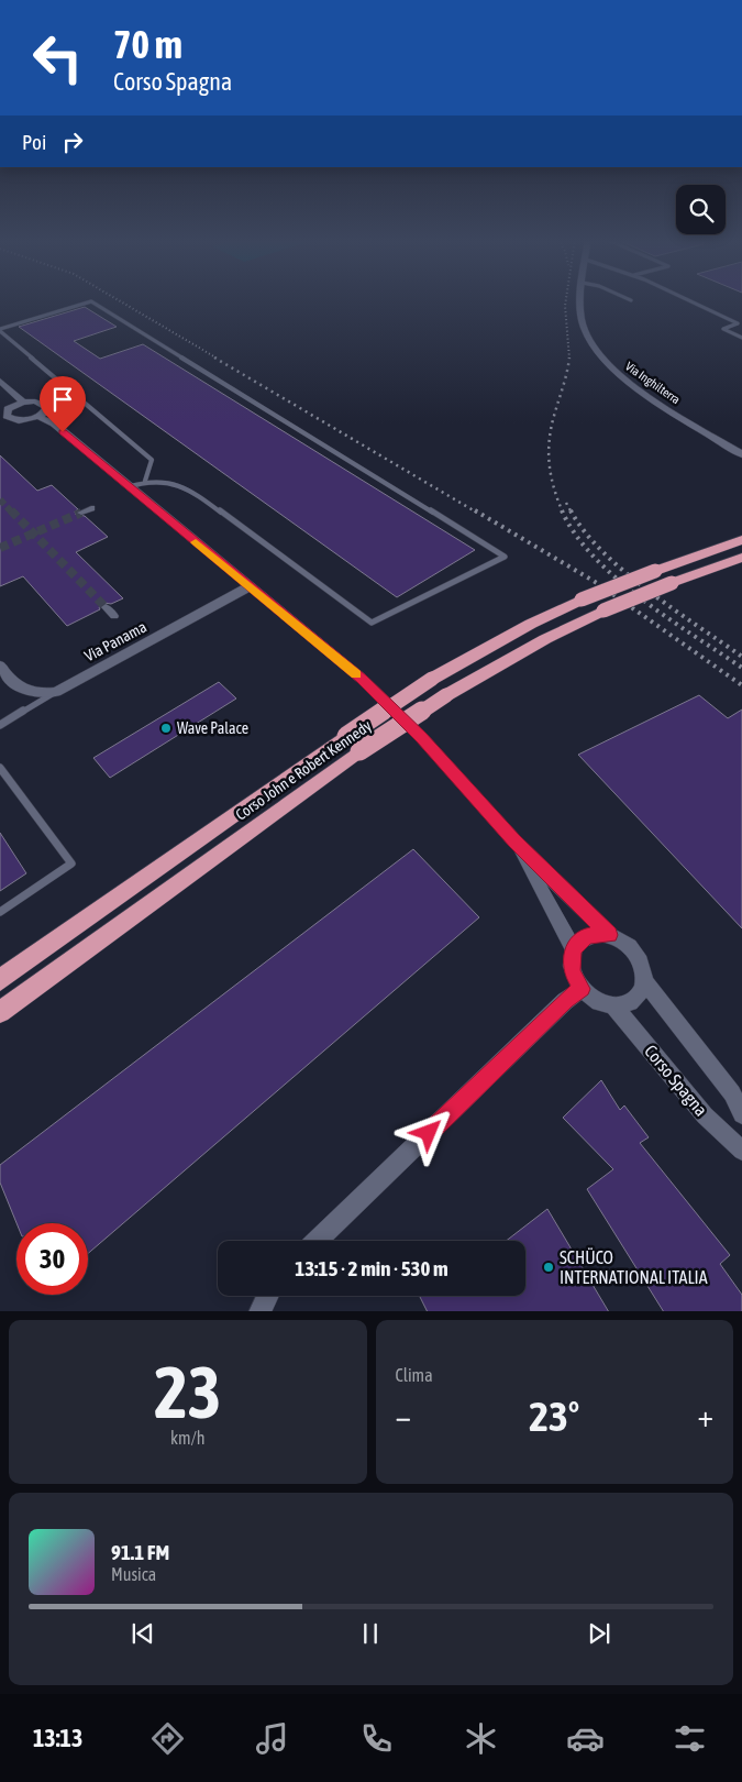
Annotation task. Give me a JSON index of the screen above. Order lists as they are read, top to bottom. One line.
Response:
{"streets":{"highway":["Corso John e Robert Kennedy"],"street":["Via Inghilterra","Via Panama","Corso Spagna"]},"places":["Wave Palace","SCHÜCO INTERNATIONAL ITALIA"],"page":{"turn":["70 m","Corso Spagna"],"then":"Poi","limit":"30","trip":"13:15 · 2 min · 530 m","tile":[["23","km/h"],"Clima"],"heat":["−","23°","+"],"song":["91.1 FM","Musica"],"tabs":"13:13"}}
